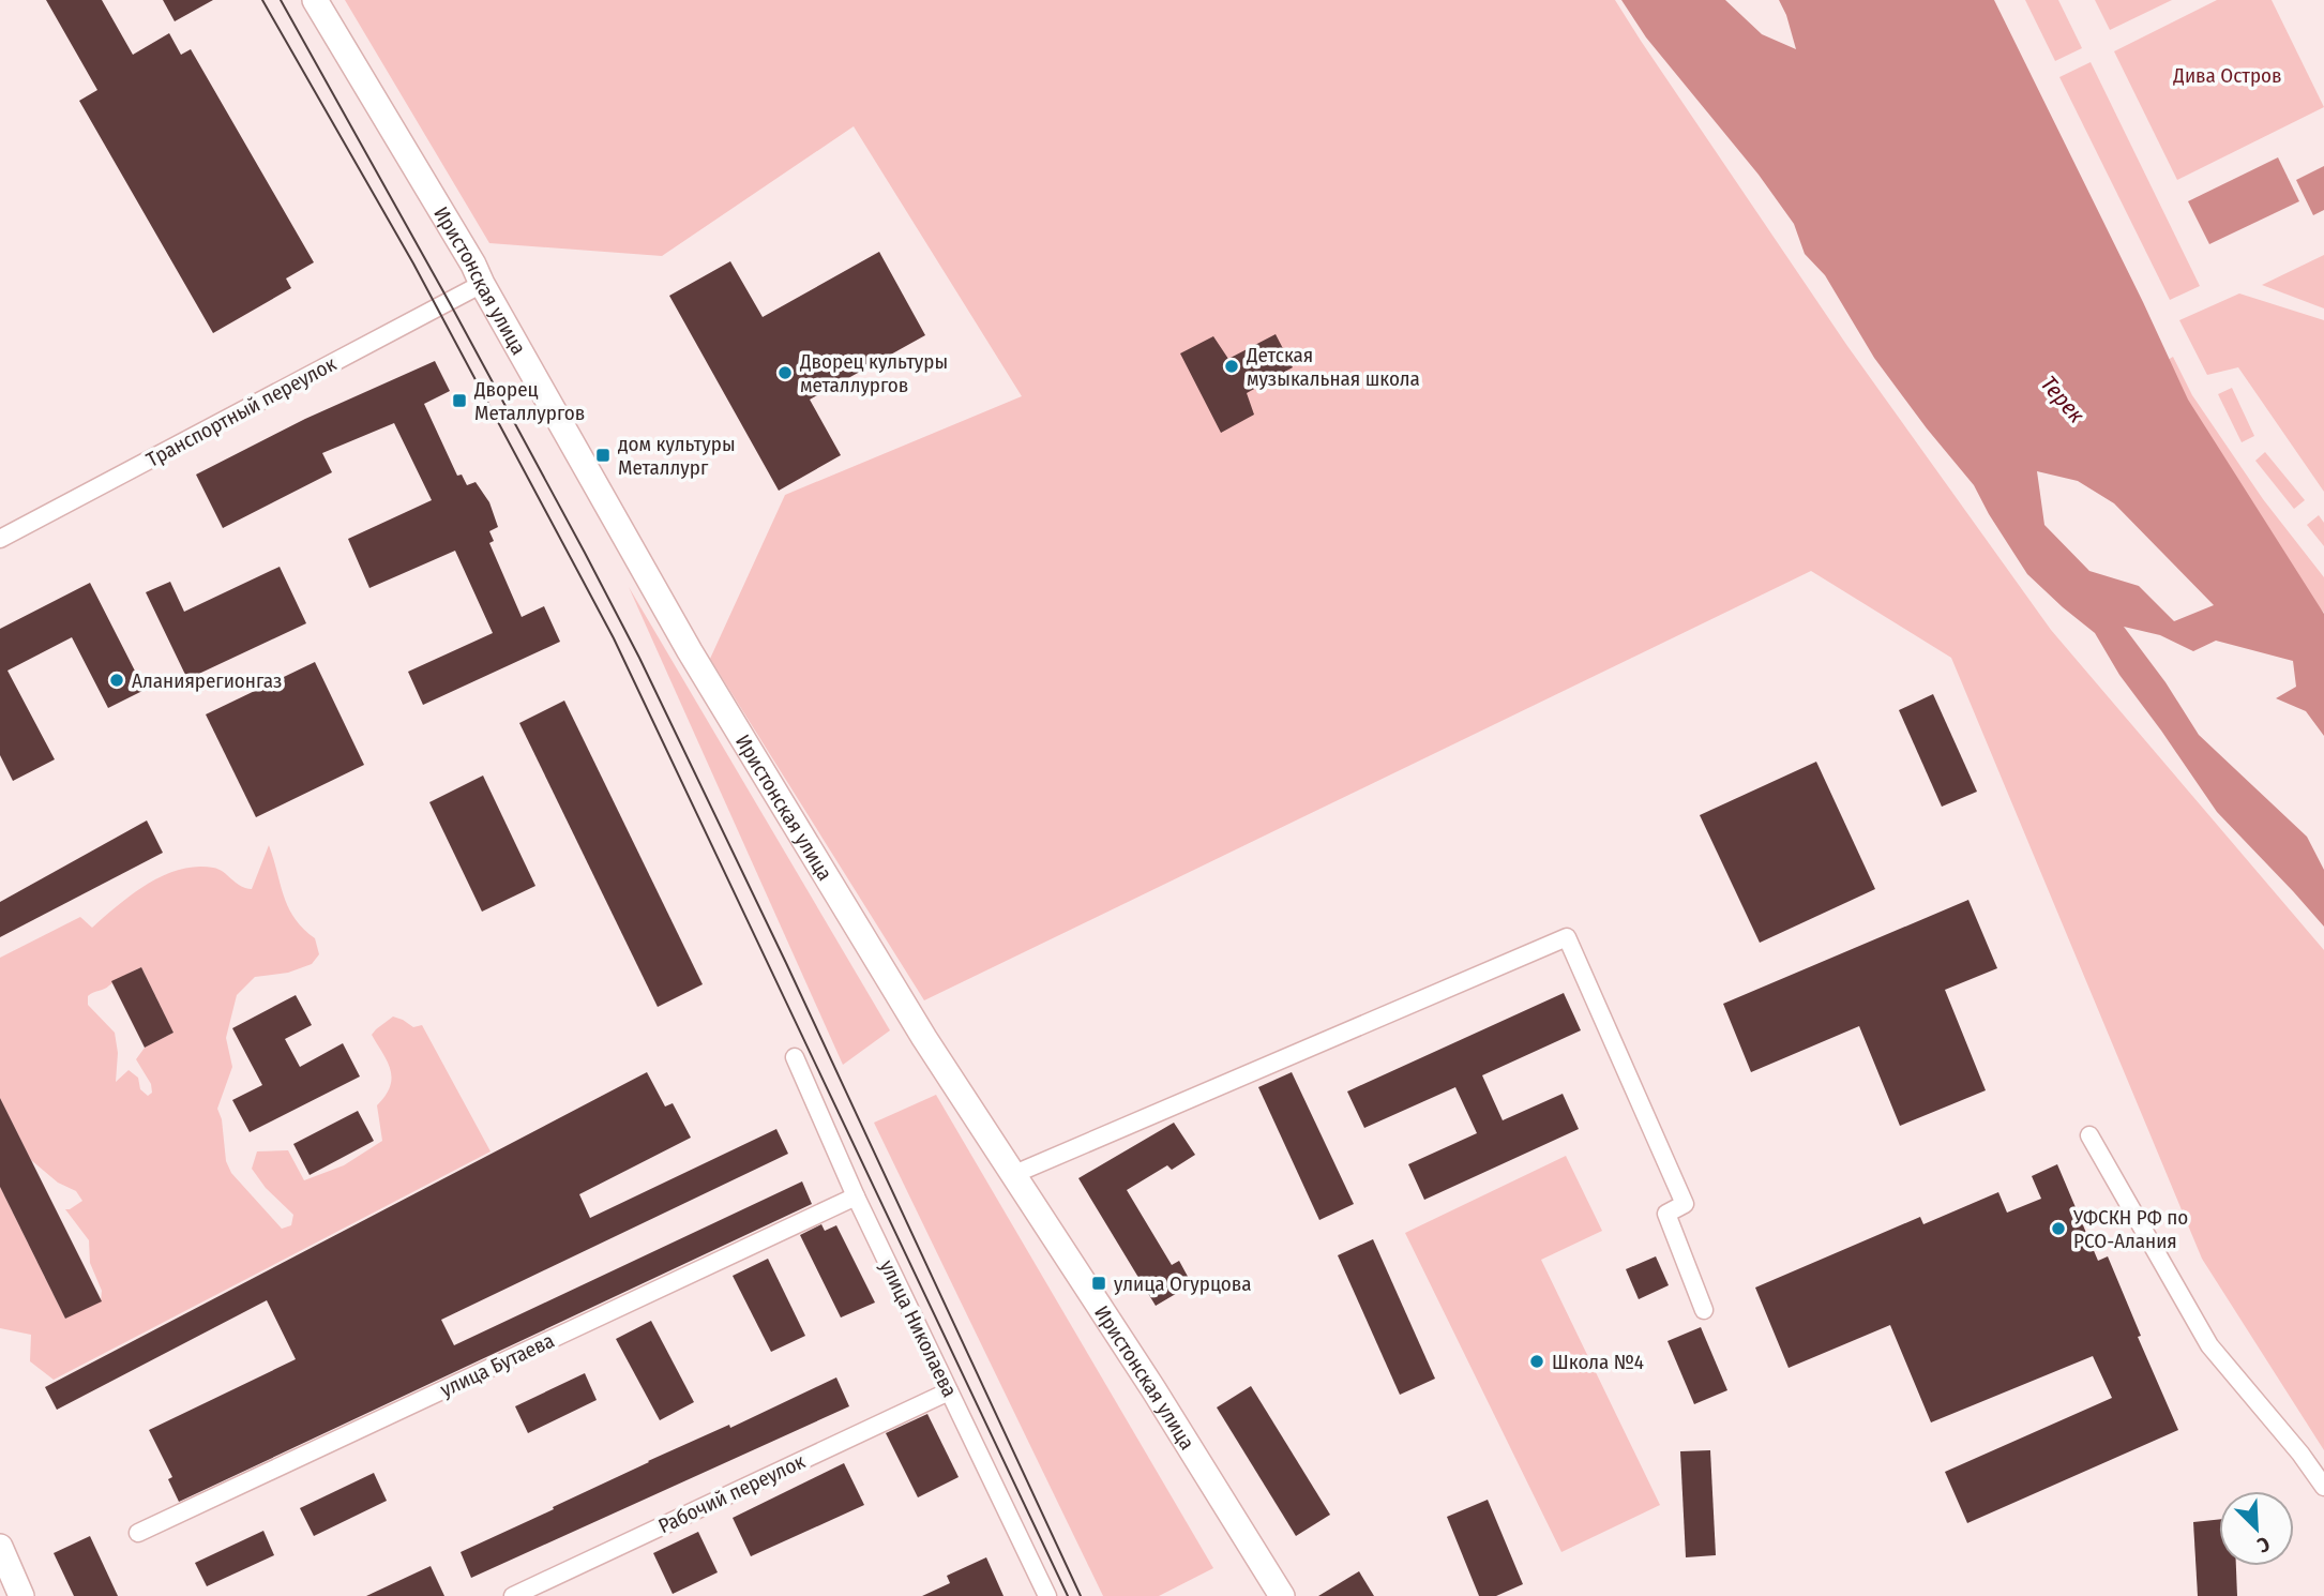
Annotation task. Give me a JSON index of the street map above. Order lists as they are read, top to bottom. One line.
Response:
{"streets":{"main road":["Иристонская улица"],"street":["Транспортный переулок","улица Николаева","улица Бутаева","Рабочий переулок"]},"crossings":[["Иристонская улица","Транспортный переулок"],["улица Николаева","улица Бутаева"],["улица Николаева","Рабочий переулок"]],"water":["Терек"],"parks":["Дива Остров"],"places":{"other":["Детская музыкальная школа","Дворец культуры металлургов","Аланиярегионгаз","УФСКН РФ по РСО-Алания","Школа №4"],"transit":["Дворец Металлургов","дом культуры Металлург","улица Огурцова"]},"north":"bottom right"}
